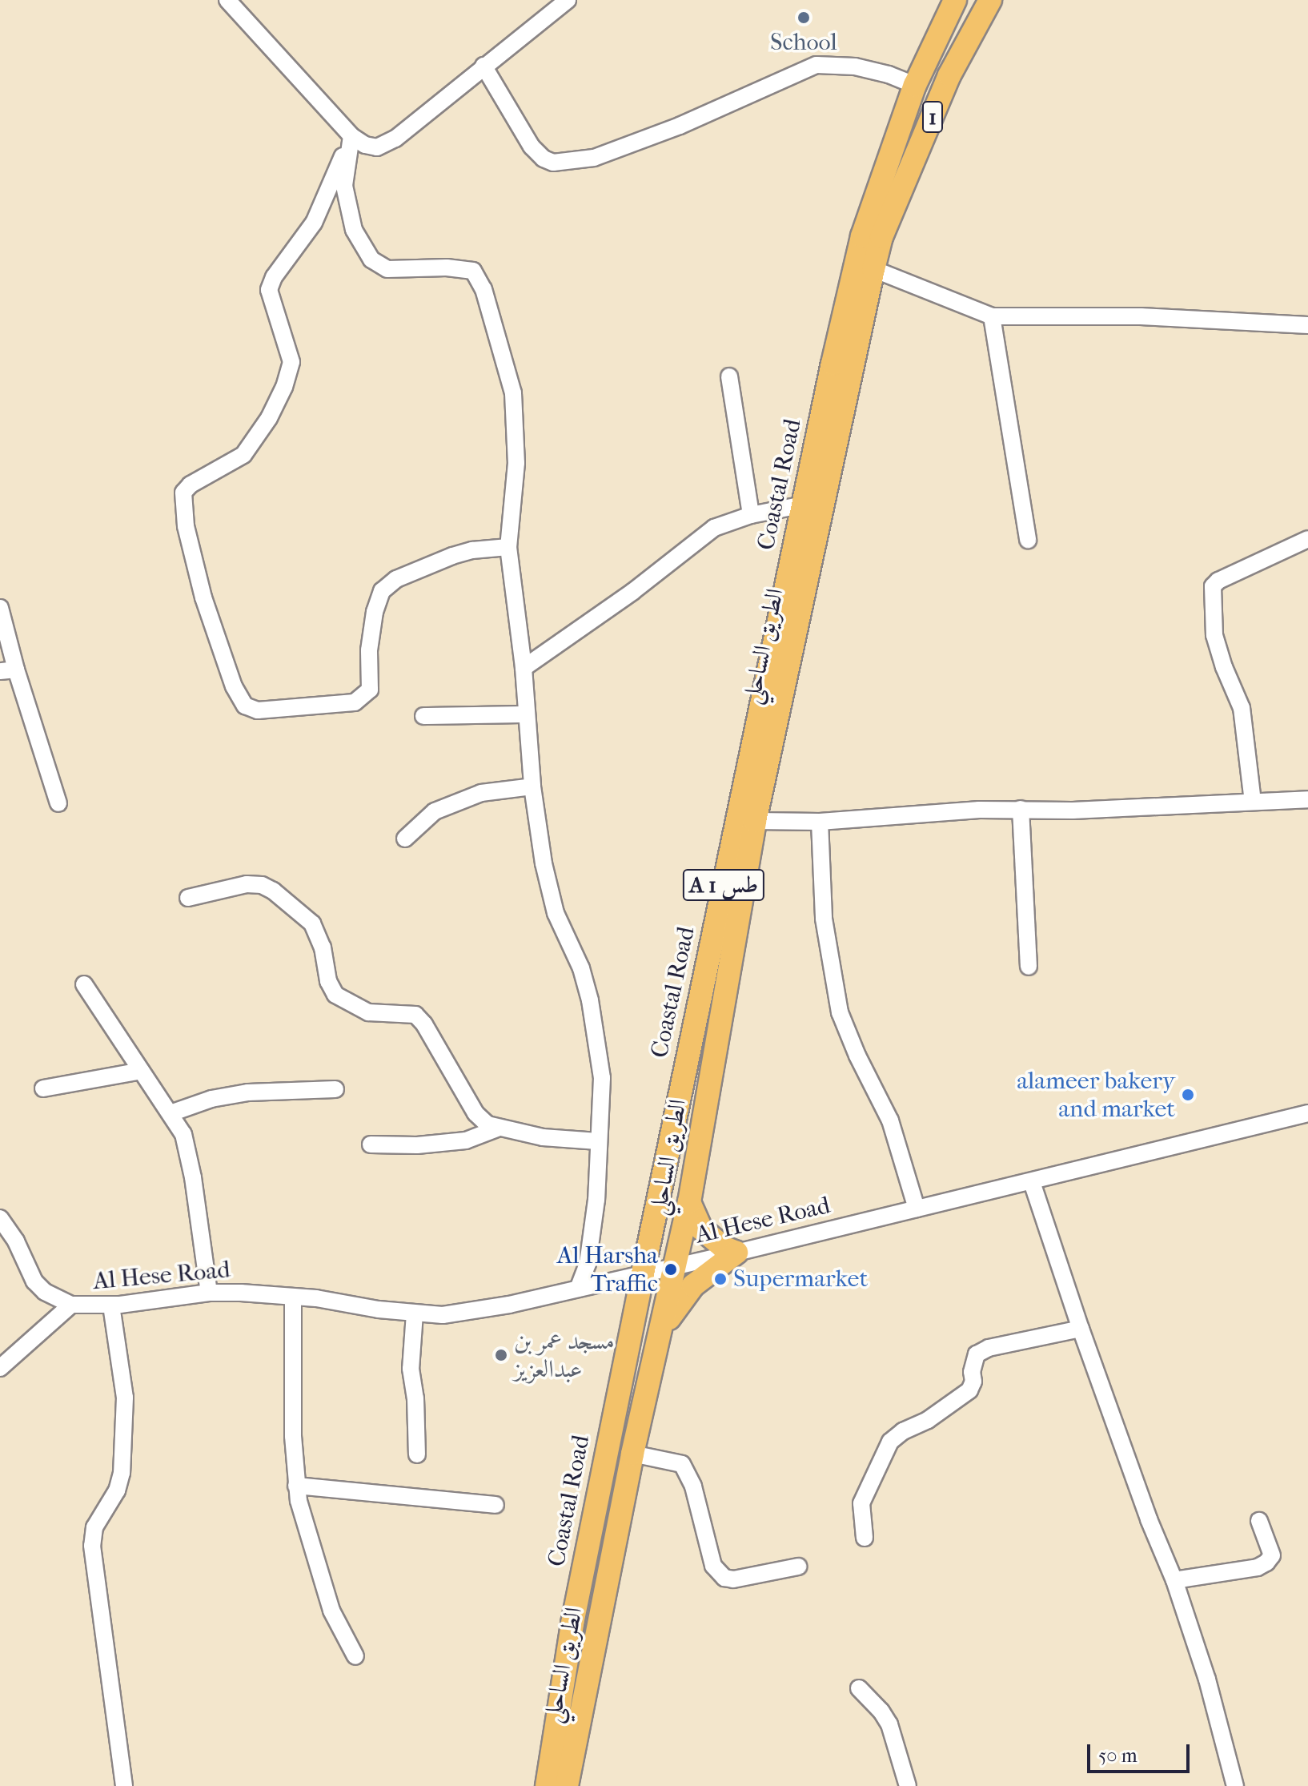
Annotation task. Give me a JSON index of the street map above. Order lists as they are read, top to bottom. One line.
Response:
{"streets":{"highway":["1","Coastal Road","الطريق الساحلي","A 1 طس"],"street":["Al Hese Road"]},"crossings":[["1","الطريق الساحلي"],["Coastal Road","Al Hese Road"],["الطريق الساحلي","Al Hese Road"]],"places":["School","alameer bakery and market","Al Harsha Traffic","Supermarket","مسجد عمر بن عبدالعزيز"],"scale_bar":"50 m"}
